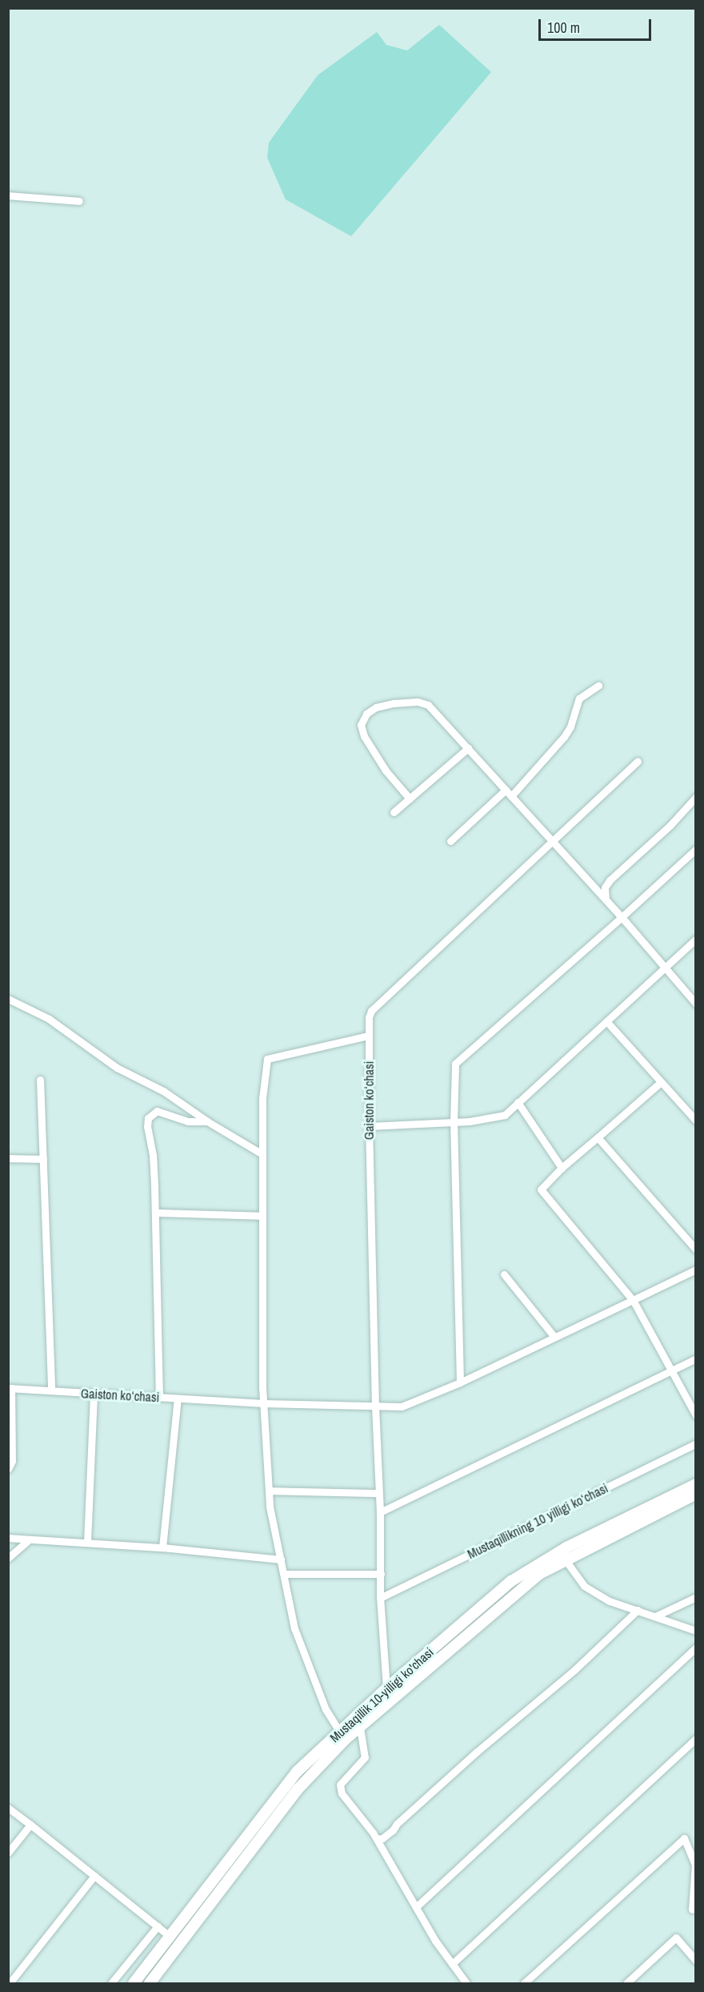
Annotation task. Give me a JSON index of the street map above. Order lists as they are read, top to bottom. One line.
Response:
{"streets":{"main road":["Mustaqillik 10-yilligi ko'chasi"],"street":["Gaiston koʻchasi","Mustaqillikning 10 yilligi koʻchasi"]},"crossings":[["Gaiston koʻchasi","Mustaqillikning 10 yilligi koʻchasi"],["Gaiston koʻchasi","Mustaqillik 10-yilligi ko'chasi"]],"scale_bar":"100 m"}
